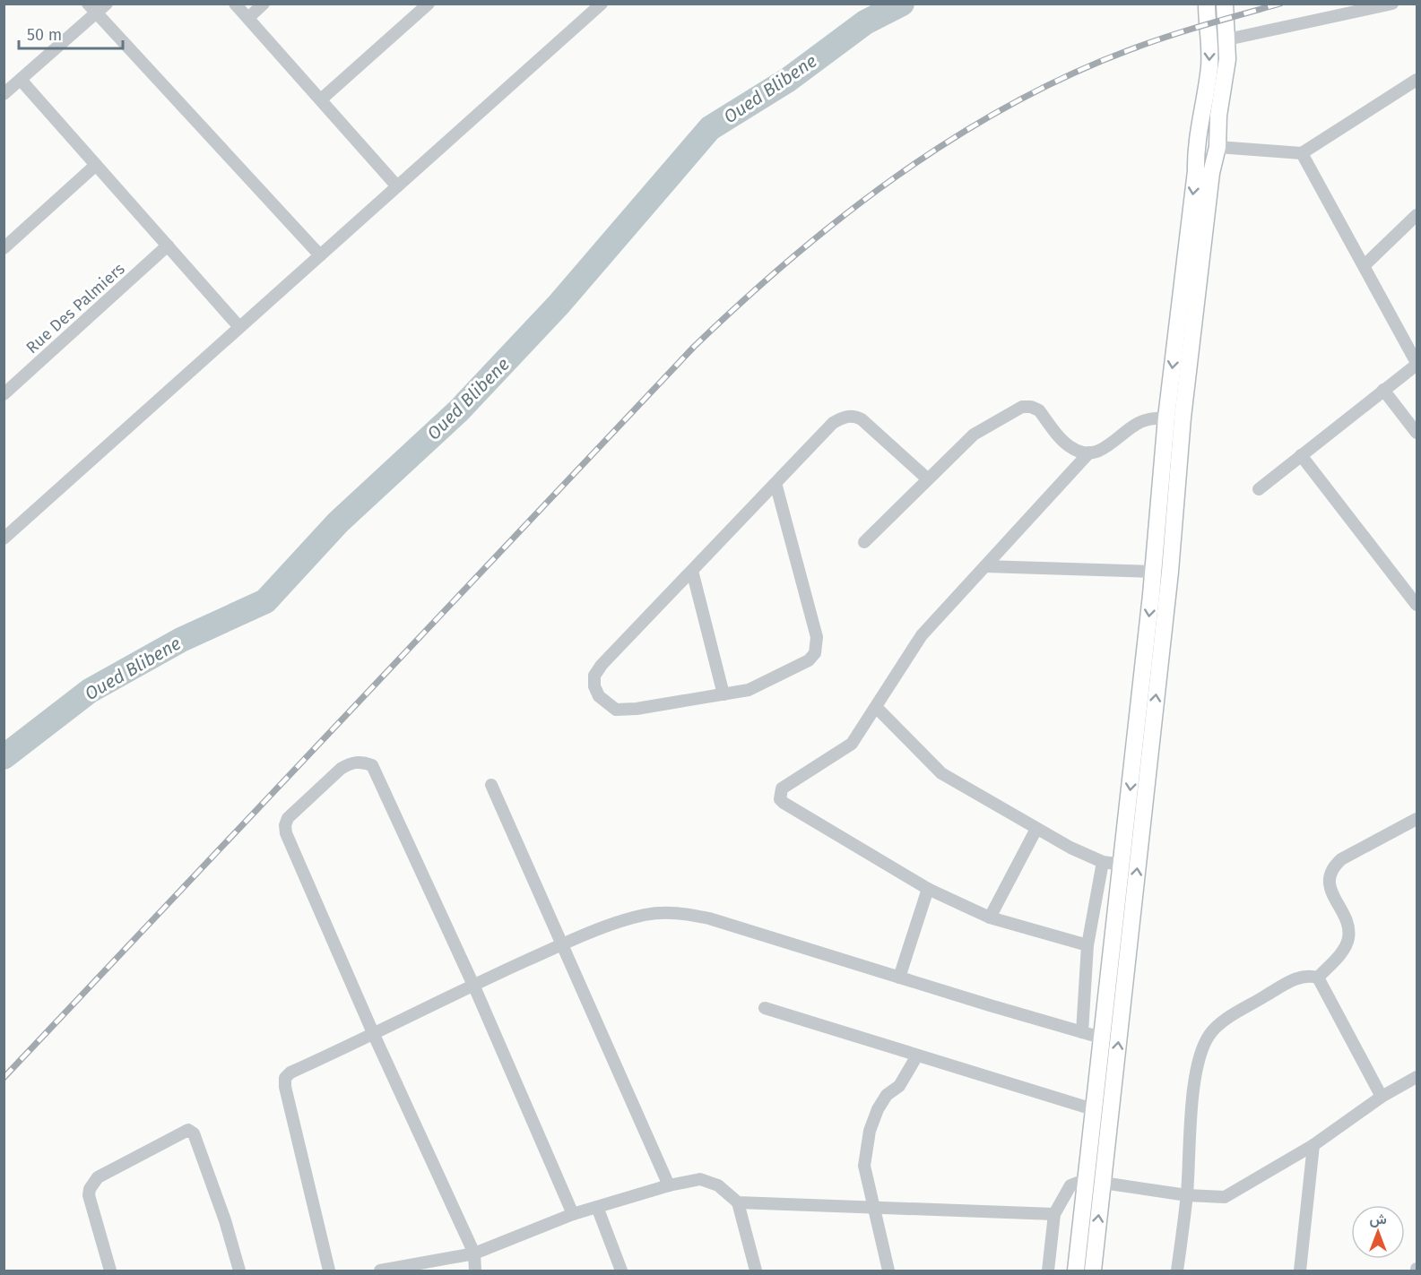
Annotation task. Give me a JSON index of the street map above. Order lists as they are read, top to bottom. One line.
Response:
{"streets":{"street":["Rue Des Palmiers"]},"water":["Oued Blibene"],"scale_bar":"50 m","north":"top"}
